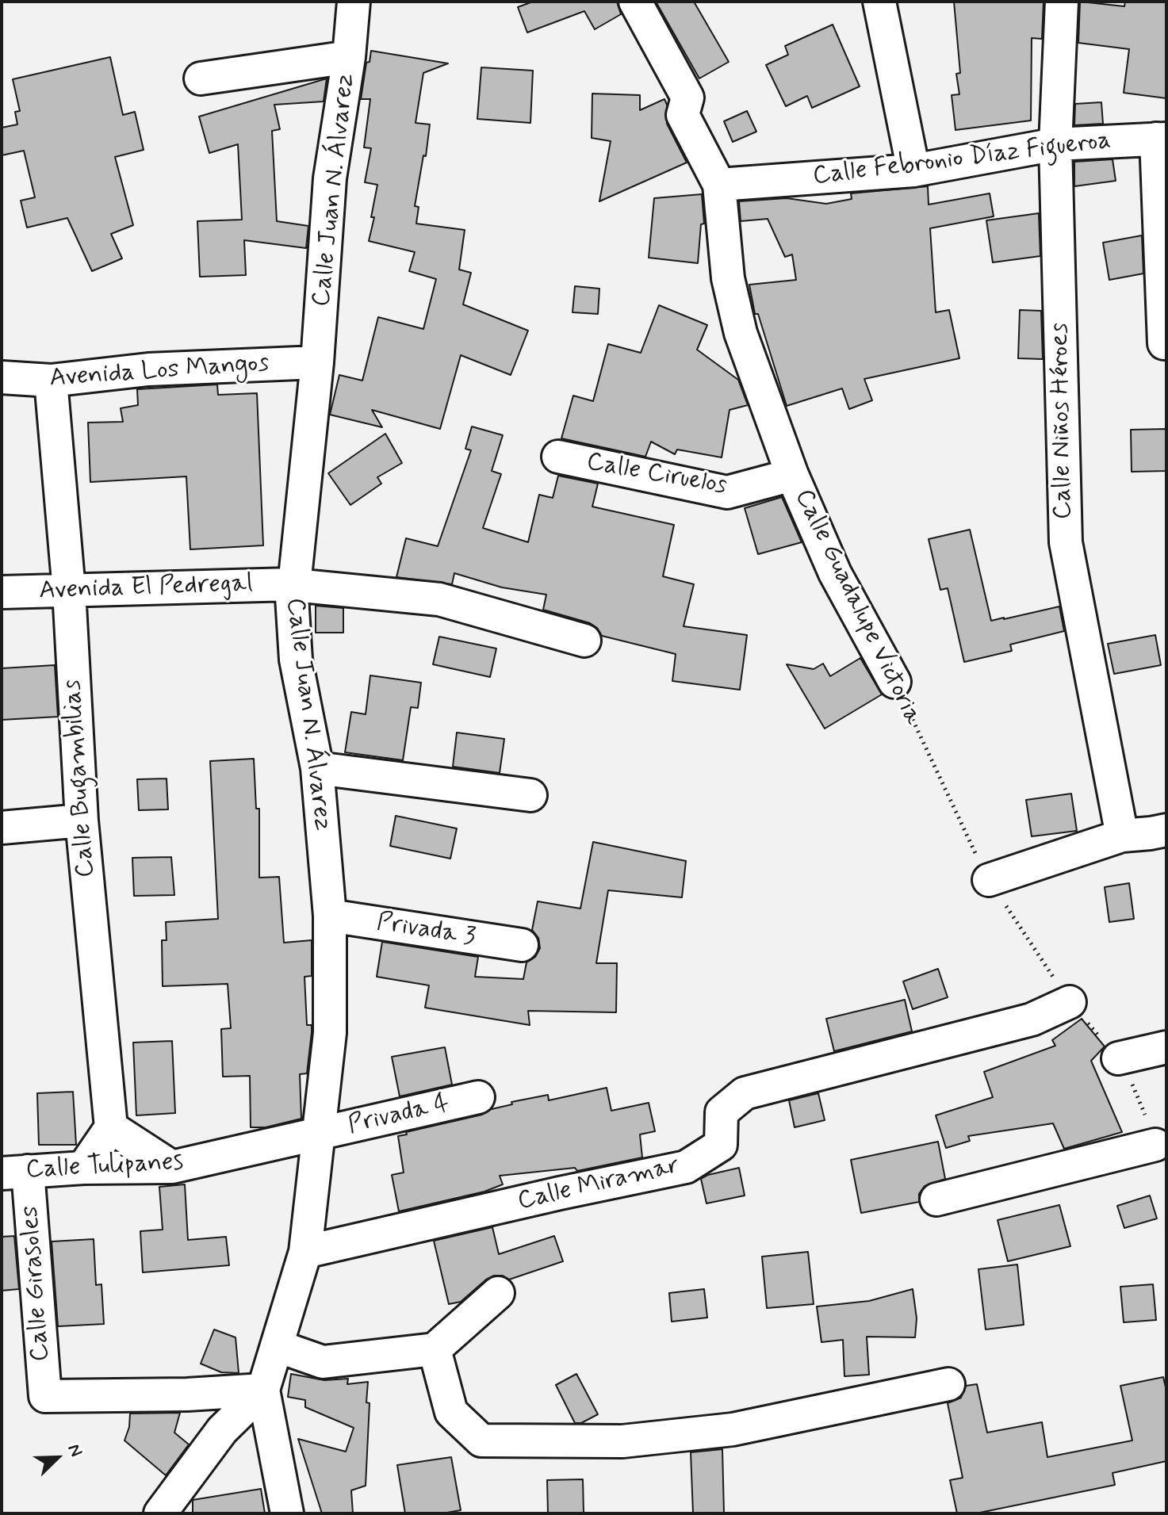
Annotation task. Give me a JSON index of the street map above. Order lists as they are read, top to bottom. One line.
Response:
{"streets":{"street":["Calle Febronio Díaz Figueroa","Calle Juan N. Álvarez","Avenida Los Mangos","Calle Niños Héroes","Calle Ciruelos","Avenida El Pedregal","Calle Guadalupe Victoria","Calle Bugambilias","Privada 3","Privada 4","Calle Tulipanes","Calle Miramar","Calle Girasoles"]},"crossings":[["Calle Febronio Díaz Figueroa","Calle Niños Héroes"],["Calle Febronio Díaz Figueroa","Calle Guadalupe Victoria"],["Calle Juan N. Álvarez","Avenida Los Mangos"],["Calle Juan N. Álvarez","Avenida El Pedregal"],["Calle Juan N. Álvarez","Privada 3"],["Calle Juan N. Álvarez","Privada 4"],["Calle Juan N. Álvarez","Calle Tulipanes"],["Calle Juan N. Álvarez","Calle Miramar"],["Calle Juan N. Álvarez","Calle Girasoles"],["Avenida Los Mangos","Calle Bugambilias"],["Calle Ciruelos","Calle Guadalupe Victoria"],["Avenida El Pedregal","Calle Bugambilias"],["Calle Guadalupe Victoria","Calle Miramar"],["Privada 4","Calle Tulipanes"],["Calle Tulipanes","Calle Girasoles"]],"north":"top right"}
